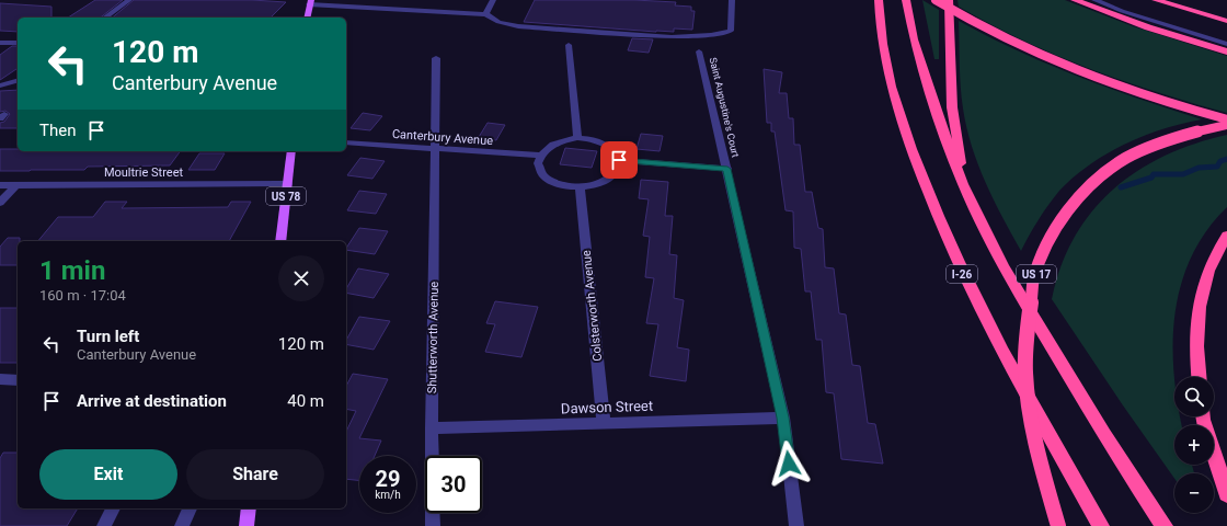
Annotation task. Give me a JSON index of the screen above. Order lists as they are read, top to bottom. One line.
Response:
{"streets":{"highway":["I-26","US 17"],"main road":["US 78"],"street":["Saint Augustine's Court","Canterbury Avenue","Moultrie Street","Colsterworth Avenue","Shutterworth Avenue","Dawson Street"]},"crossings":[["Saint Augustine's Court","Dawson Street"],["Canterbury Avenue","Colsterworth Avenue"],["Canterbury Avenue","Shutterworth Avenue"],["Moultrie Street","US 78"],["Colsterworth Avenue","Dawson Street"],["Shutterworth Avenue","Dawson Street"]],"page":{"turn":["120 m","Canterbury Avenue"],"then":"Then","heading":["1 min","160 m · 17:04"],"list":[{"name":"Turn left","note":"Canterbury Avenue","value":"120 m"},{"name":"Arrive at destination","value":"40 m"}],"map_buttons":["+","−"],"buttons":["Exit","Share"],"speed":"29 km/h","limit":"30"}}
